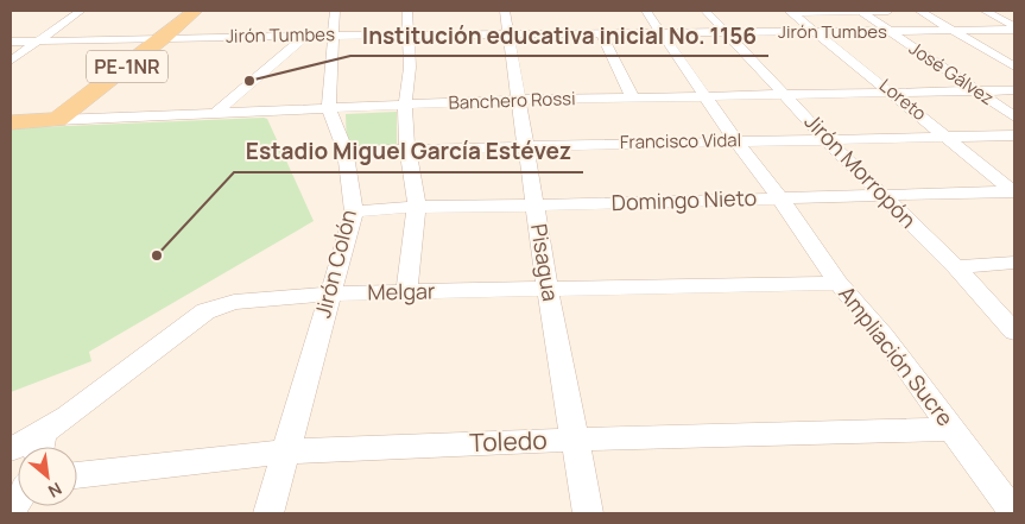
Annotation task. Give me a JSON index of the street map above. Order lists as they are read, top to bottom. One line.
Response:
{"streets":{"main road":["PE-1NR","Banchero Rossi"],"street":["Jirón Tumbes","José Gálvez","Loreto","Francisco Vidal","Jirón Morropón","Domingo Nieto","Pisagua","Jirón Colón","Melgar","Ampliación Sucre","Toledo"]},"crossings":[["Jirón Tumbes","PE-1NR"],["Jirón Tumbes","José Gálvez"],["Jirón Tumbes","Loreto"],["Jirón Tumbes","Jirón Morropón"],["Jirón Tumbes","Pisagua"],["Jirón Tumbes","Jirón Colón"],["Jirón Tumbes","Ampliación Sucre"],["PE-1NR","Banchero Rossi"],["José Gálvez","Banchero Rossi"],["Loreto","Banchero Rossi"],["Loreto","Francisco Vidal"],["Loreto","Domingo Nieto"],["Banchero Rossi","Jirón Morropón"],["Banchero Rossi","Pisagua"],["Banchero Rossi","Jirón Colón"],["Banchero Rossi","Ampliación Sucre"],["Francisco Vidal","Jirón Morropón"],["Francisco Vidal","Pisagua"],["Francisco Vidal","Jirón Colón"],["Francisco Vidal","Ampliación Sucre"],["Jirón Morropón","Domingo Nieto"],["Domingo Nieto","Pisagua"],["Domingo Nieto","Jirón Colón"],["Domingo Nieto","Ampliación Sucre"],["Pisagua","Melgar"],["Pisagua","Toledo"],["Jirón Colón","Melgar"],["Jirón Colón","Toledo"],["Melgar","Ampliación Sucre"],["Ampliación Sucre","Toledo"]],"places":["Institución educativa inicial No. 1156","Estadio Miguel García Estévez"],"north":"bottom right"}
